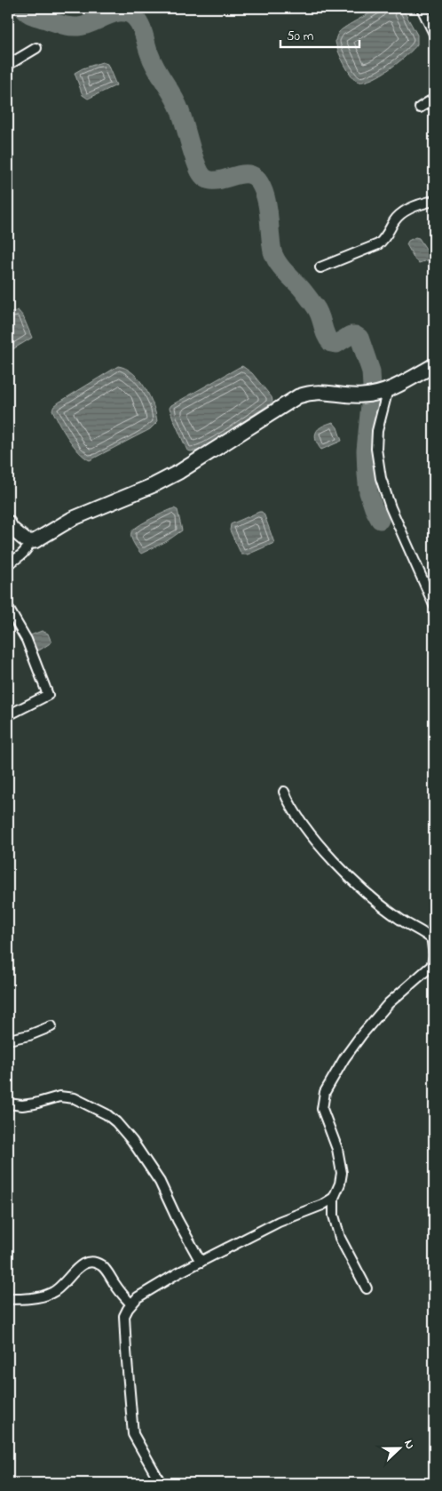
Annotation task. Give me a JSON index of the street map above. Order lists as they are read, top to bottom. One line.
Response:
{"scale_bar":"50 m","north":"right"}
